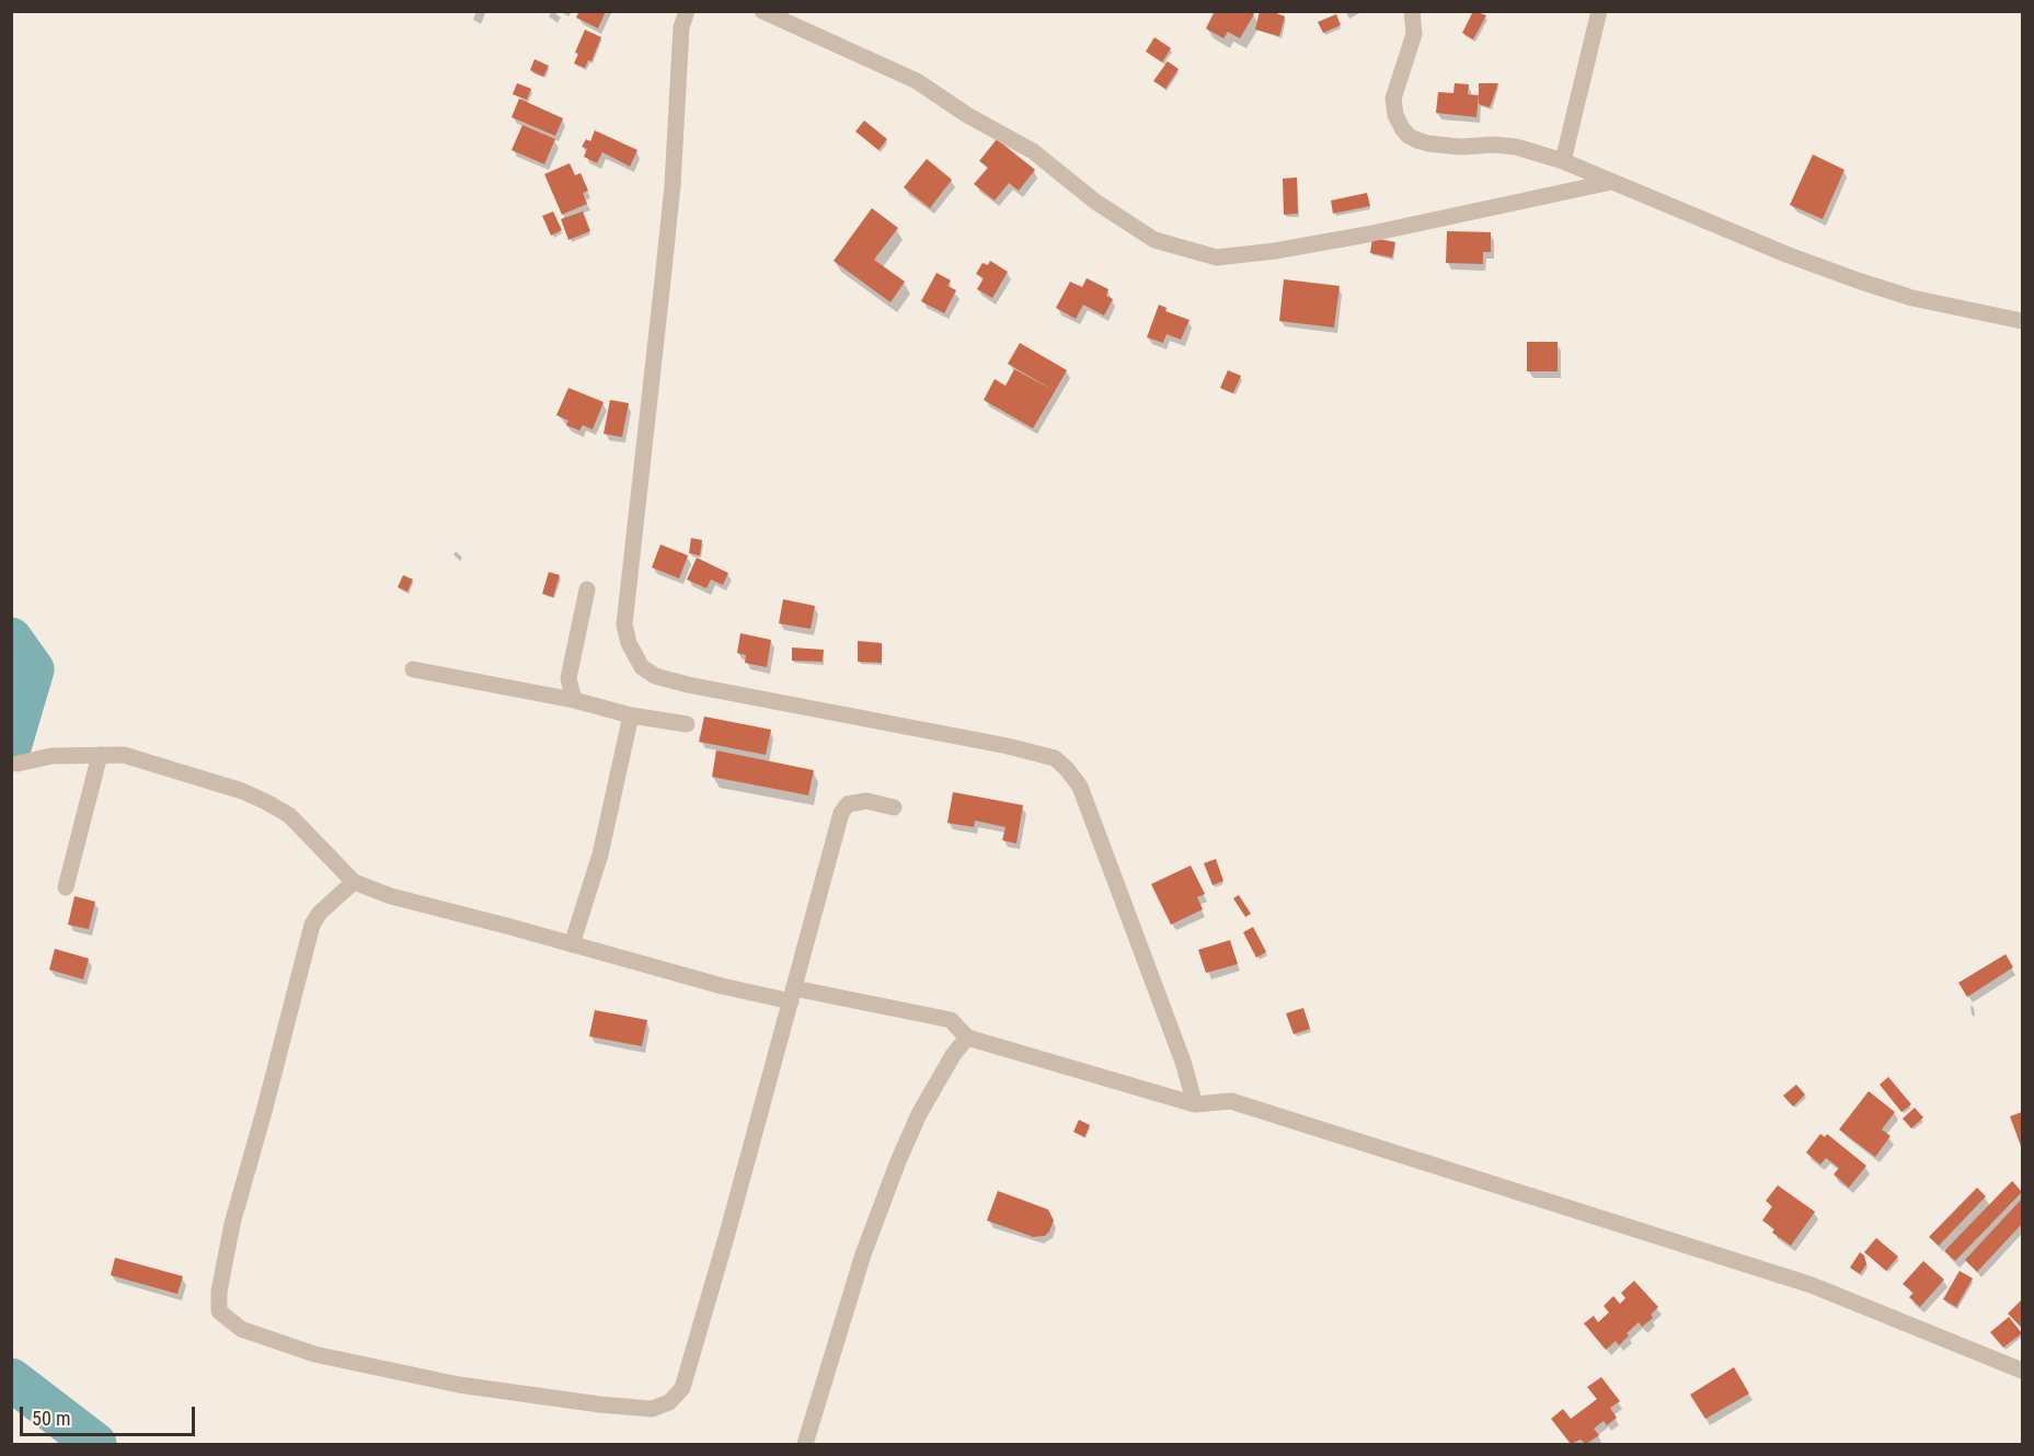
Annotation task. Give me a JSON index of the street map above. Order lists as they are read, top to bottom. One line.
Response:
{"scale_bar":"50 m"}
